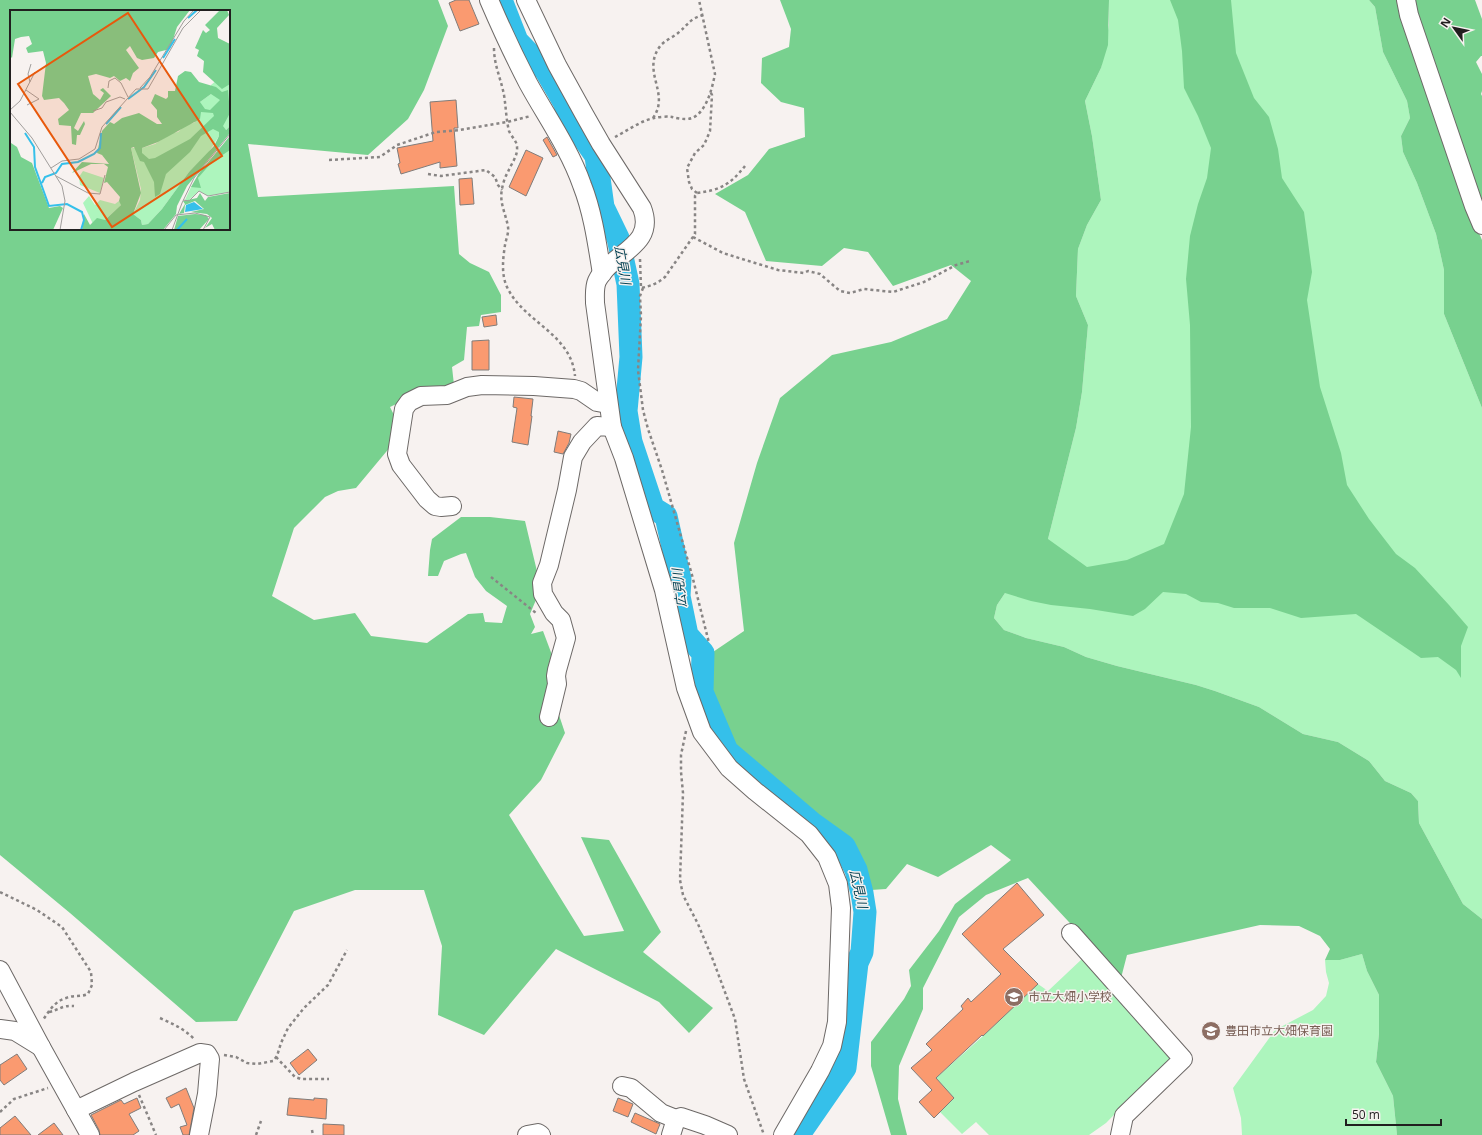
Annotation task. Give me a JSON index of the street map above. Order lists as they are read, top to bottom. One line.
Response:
{"water":["広見川"],"places":{"school or university":["市立大畑小学校","豊田市立大畑保育園"]},"scale_bar":"50 m","north":"top left"}
